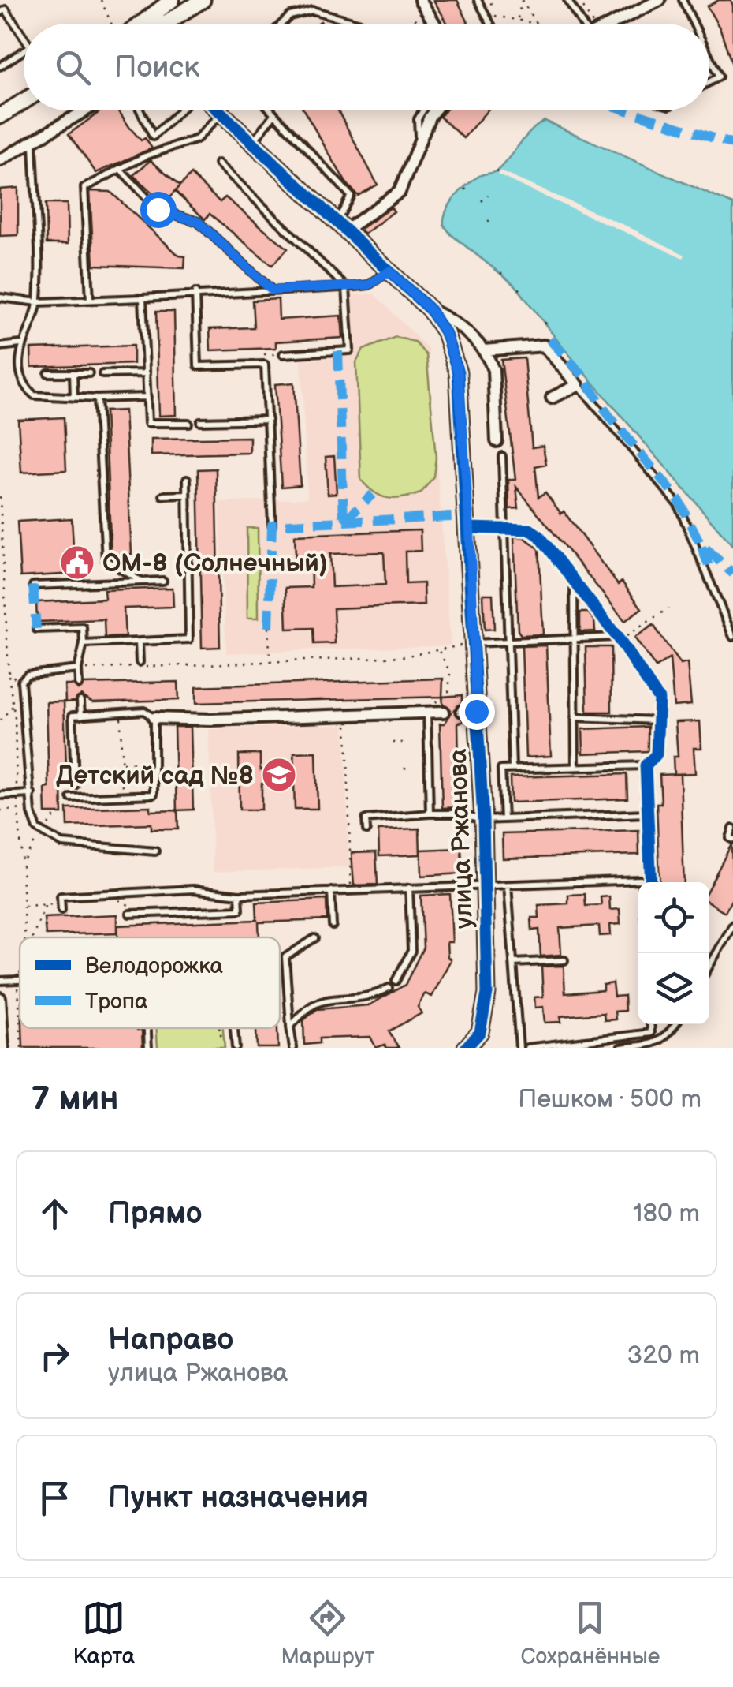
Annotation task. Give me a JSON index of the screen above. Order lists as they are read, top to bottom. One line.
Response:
{"streets":{"street":["улица Ржанова"]},"places":{"public building":["ОМ-8 (Солнечный)"],"school or university":["Детский сад №8"]},"legend":["Велодорожка","Тропа"],"page":{"search":"Поиск","heading":["7 мин","Пешком · 500 m"],"list":[["Прямо","180 m"],["Направо","улица Ржанова","320 m"],"Пункт назначения"],"nav":["Карта","Маршрут","Сохранённые"]}}
